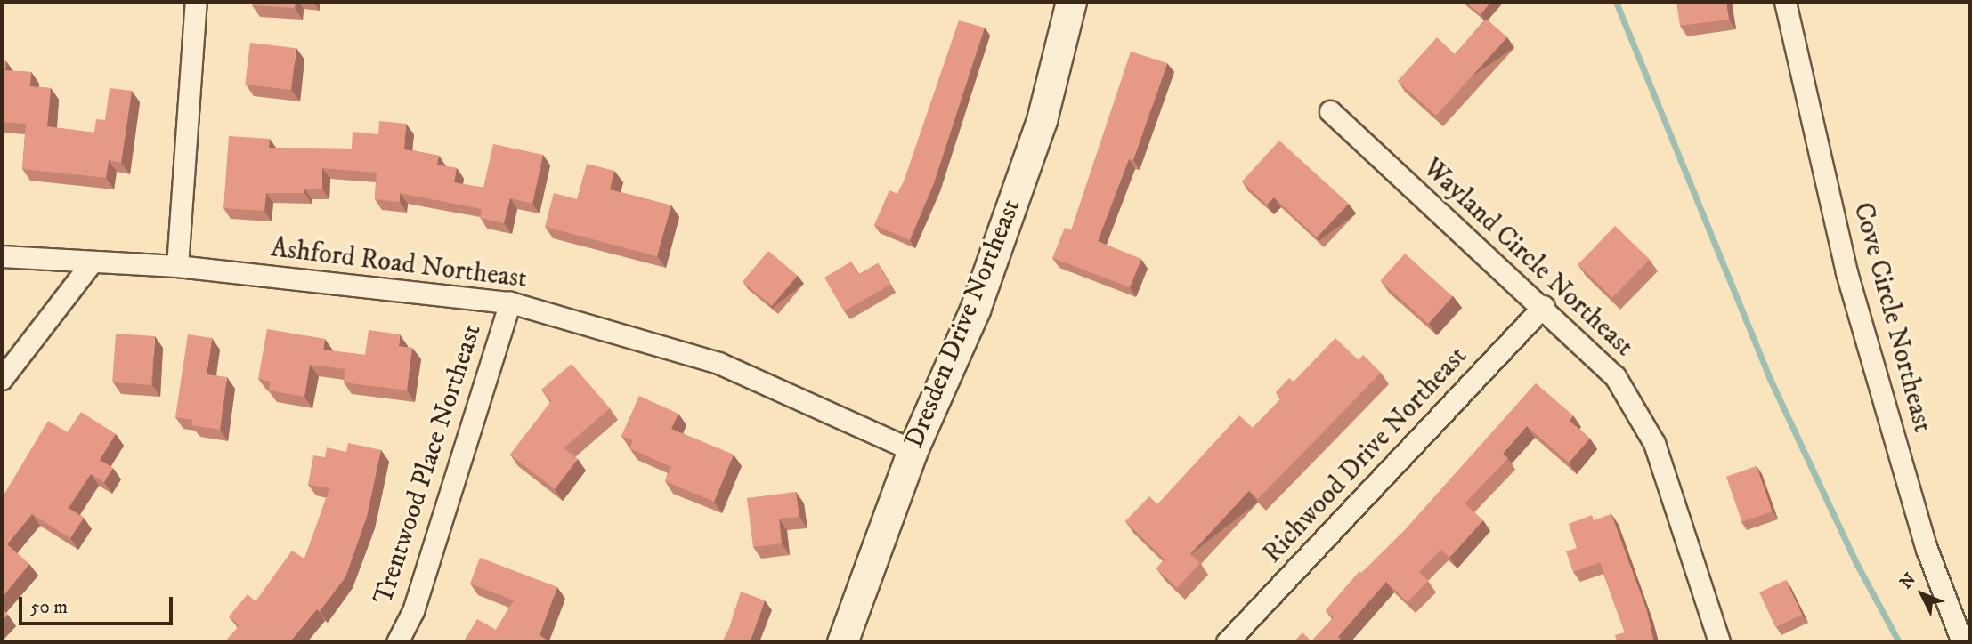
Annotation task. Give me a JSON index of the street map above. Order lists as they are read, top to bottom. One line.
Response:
{"streets":{"street":["Wayland Circle Northeast","Ashford Road Northeast","Cove Circle Northeast","Dresden Drive Northeast","Richwood Drive Northeast","Trentwood Place Northeast"]},"crossings":[["Wayland Circle Northeast","Richwood Drive Northeast"],["Ashford Road Northeast","Dresden Drive Northeast"],["Ashford Road Northeast","Trentwood Place Northeast"]],"scale_bar":"50 m","north":"top left"}
